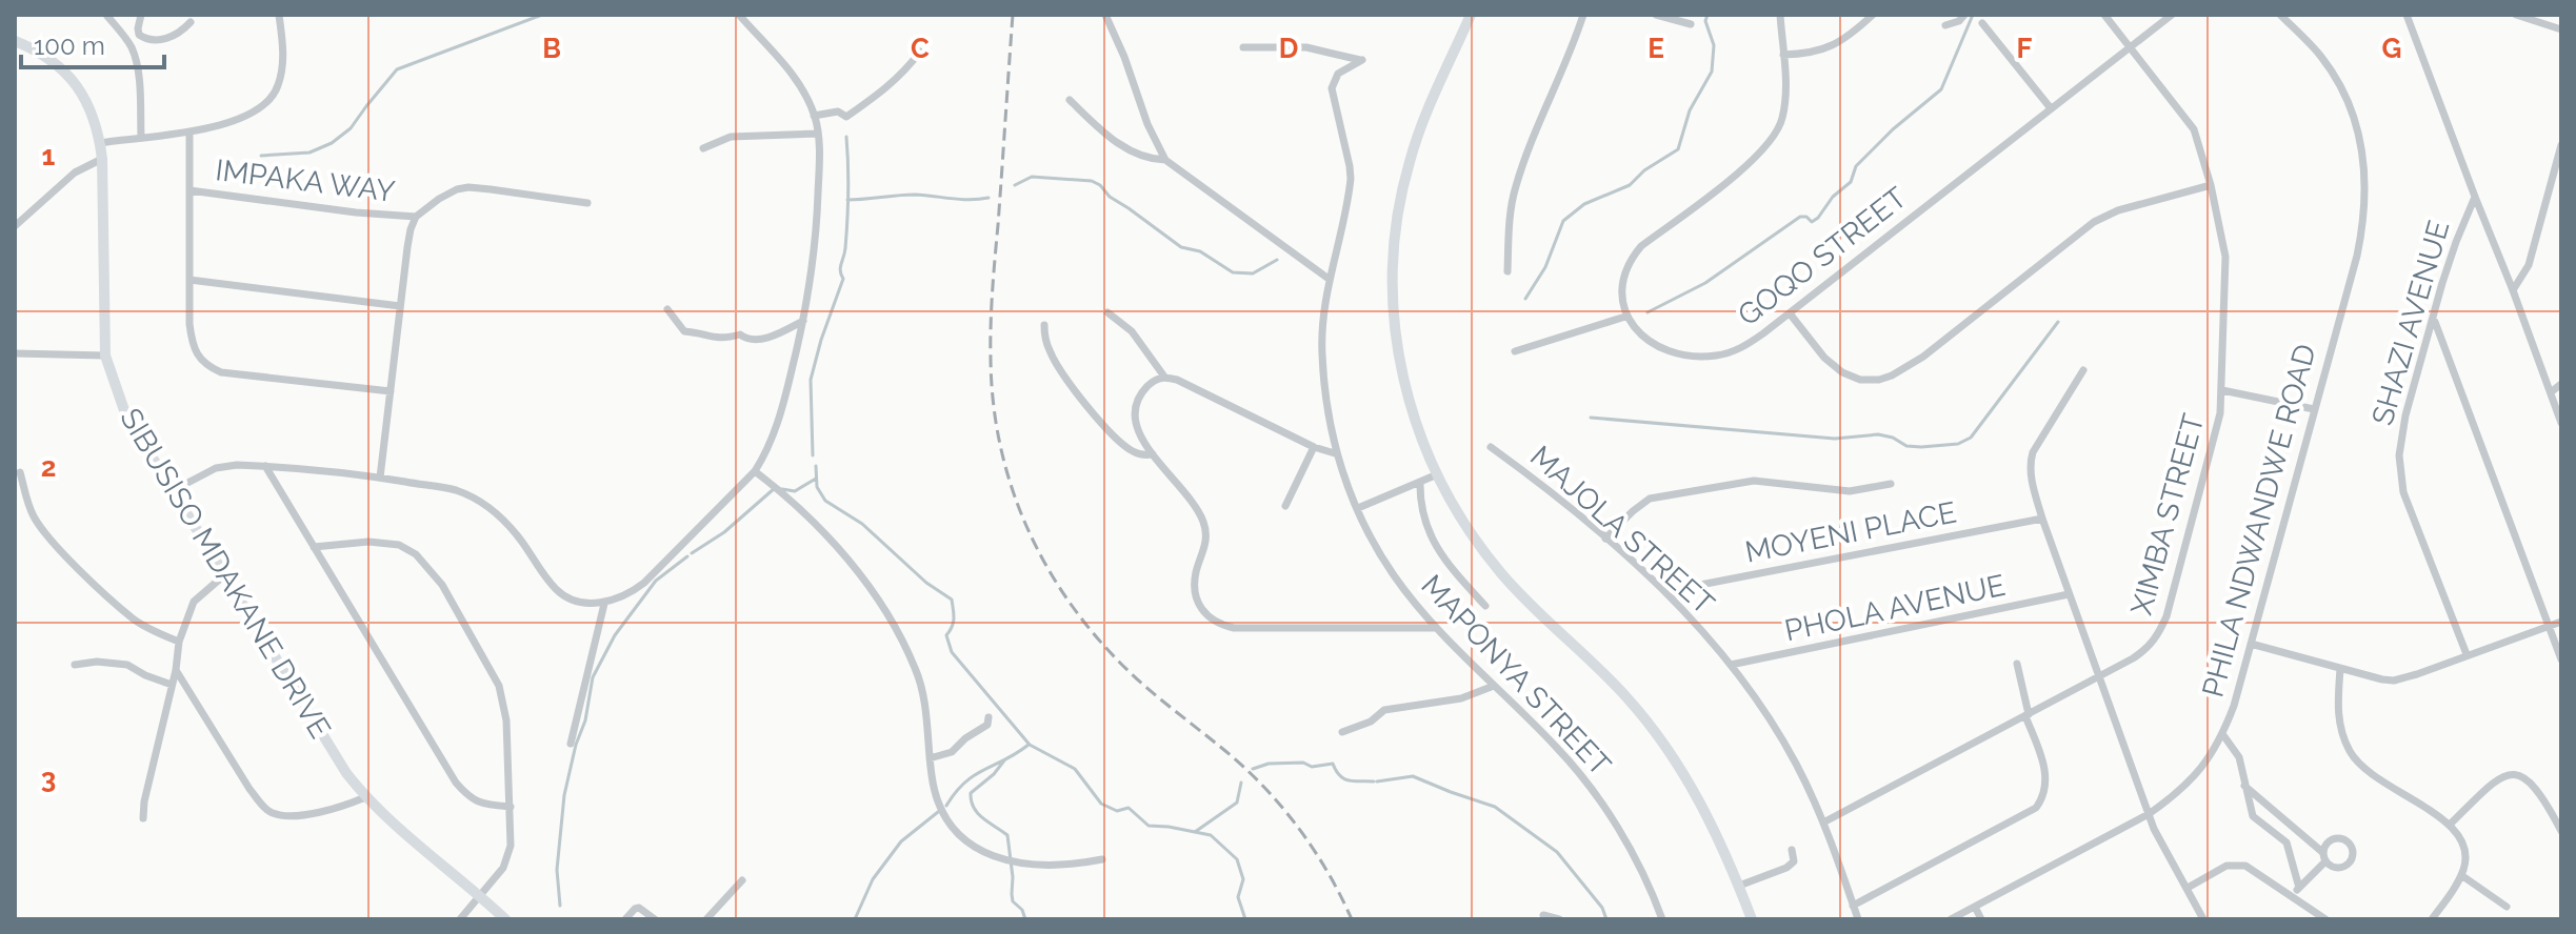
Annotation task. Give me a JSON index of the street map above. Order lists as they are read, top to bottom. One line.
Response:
{"streets":{"street":["IMPAKA WAY","GOQO STREET","SHAZI AVENUE","XIMBA STREET","PHILA NDWANDWE ROAD","MAJOLA STREET","MOYENI PLACE","SIBUSISO MDAKANE DRIVE","PHOLA AVENUE","MAPONYA STREET"]},"crossings":[["GOQO STREET","XIMBA STREET"],["XIMBA STREET","MAJOLA STREET"],["MAJOLA STREET","MOYENI PLACE"],["MAJOLA STREET","PHOLA AVENUE"]],"scale_bar":"100 m","grid":{"columns":["B","C","D","E","F","G"],"rows":["1","2","3"]}}
